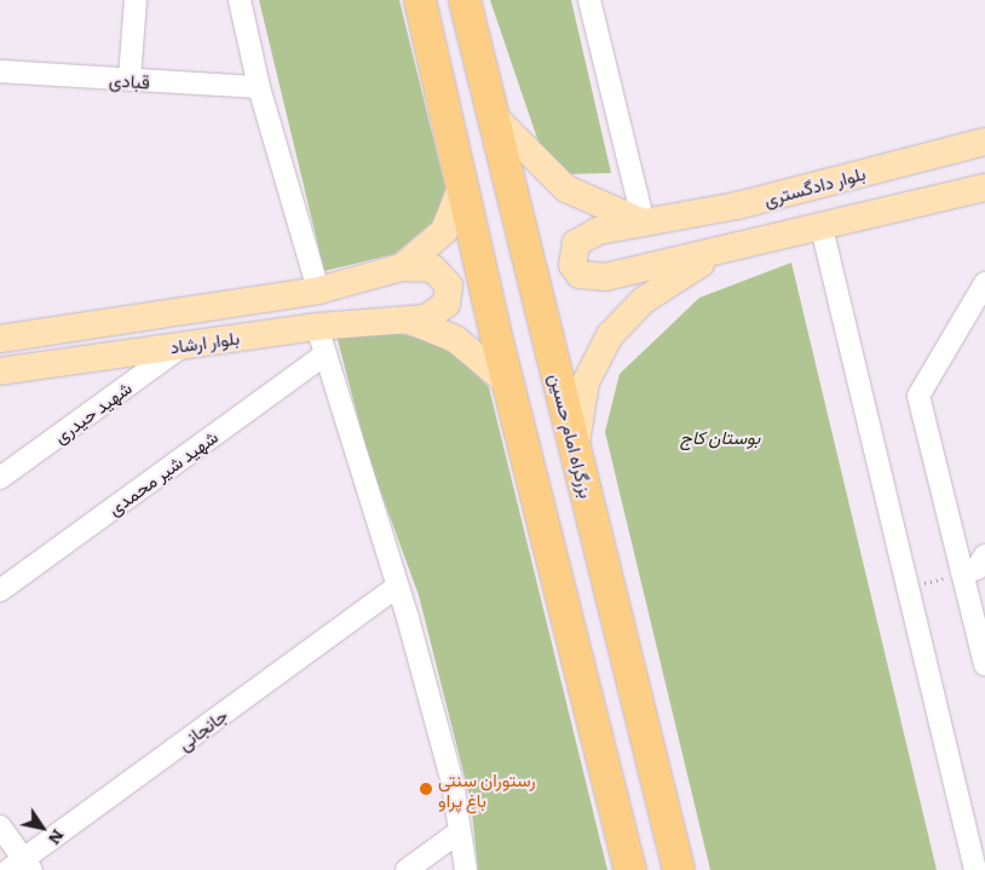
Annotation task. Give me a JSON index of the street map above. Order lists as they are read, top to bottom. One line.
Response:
{"streets":{"highway":["بزرگراه امام حسین"],"main road":["بلوار دادگستری","بلوار ارشاد"],"street":["قبادی","شهید حیدری","شهید شیر محمدی","جانجانی"]},"crossings":[["بلوار ارشاد","شهید حیدری"]],"parks":["بوستان کاج"],"places":["رستوران سنتی باغ پراو"],"north":"bottom right"}
